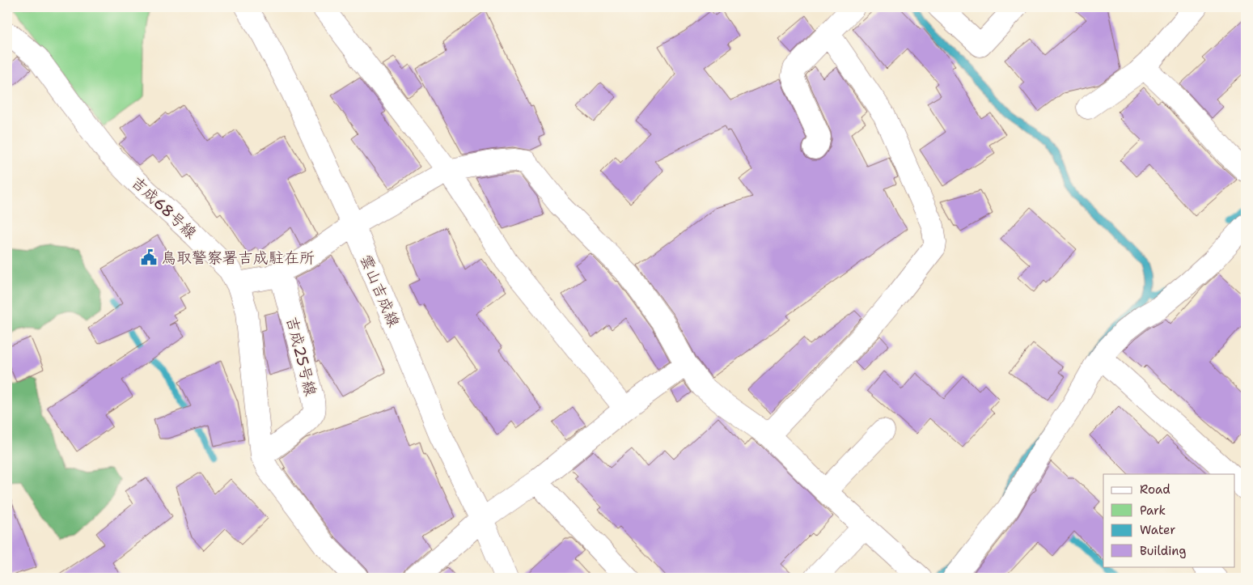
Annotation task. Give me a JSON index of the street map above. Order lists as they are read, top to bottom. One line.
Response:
{"streets":{"street":["吉成68号線","雲山吉成線","吉成25号線"]},"crossings":[["吉成68号線","吉成25号線"]],"places":{"public building":["鳥取警察署吉成駐在所"]},"legend":["Road","Park","Water","Building"]}
